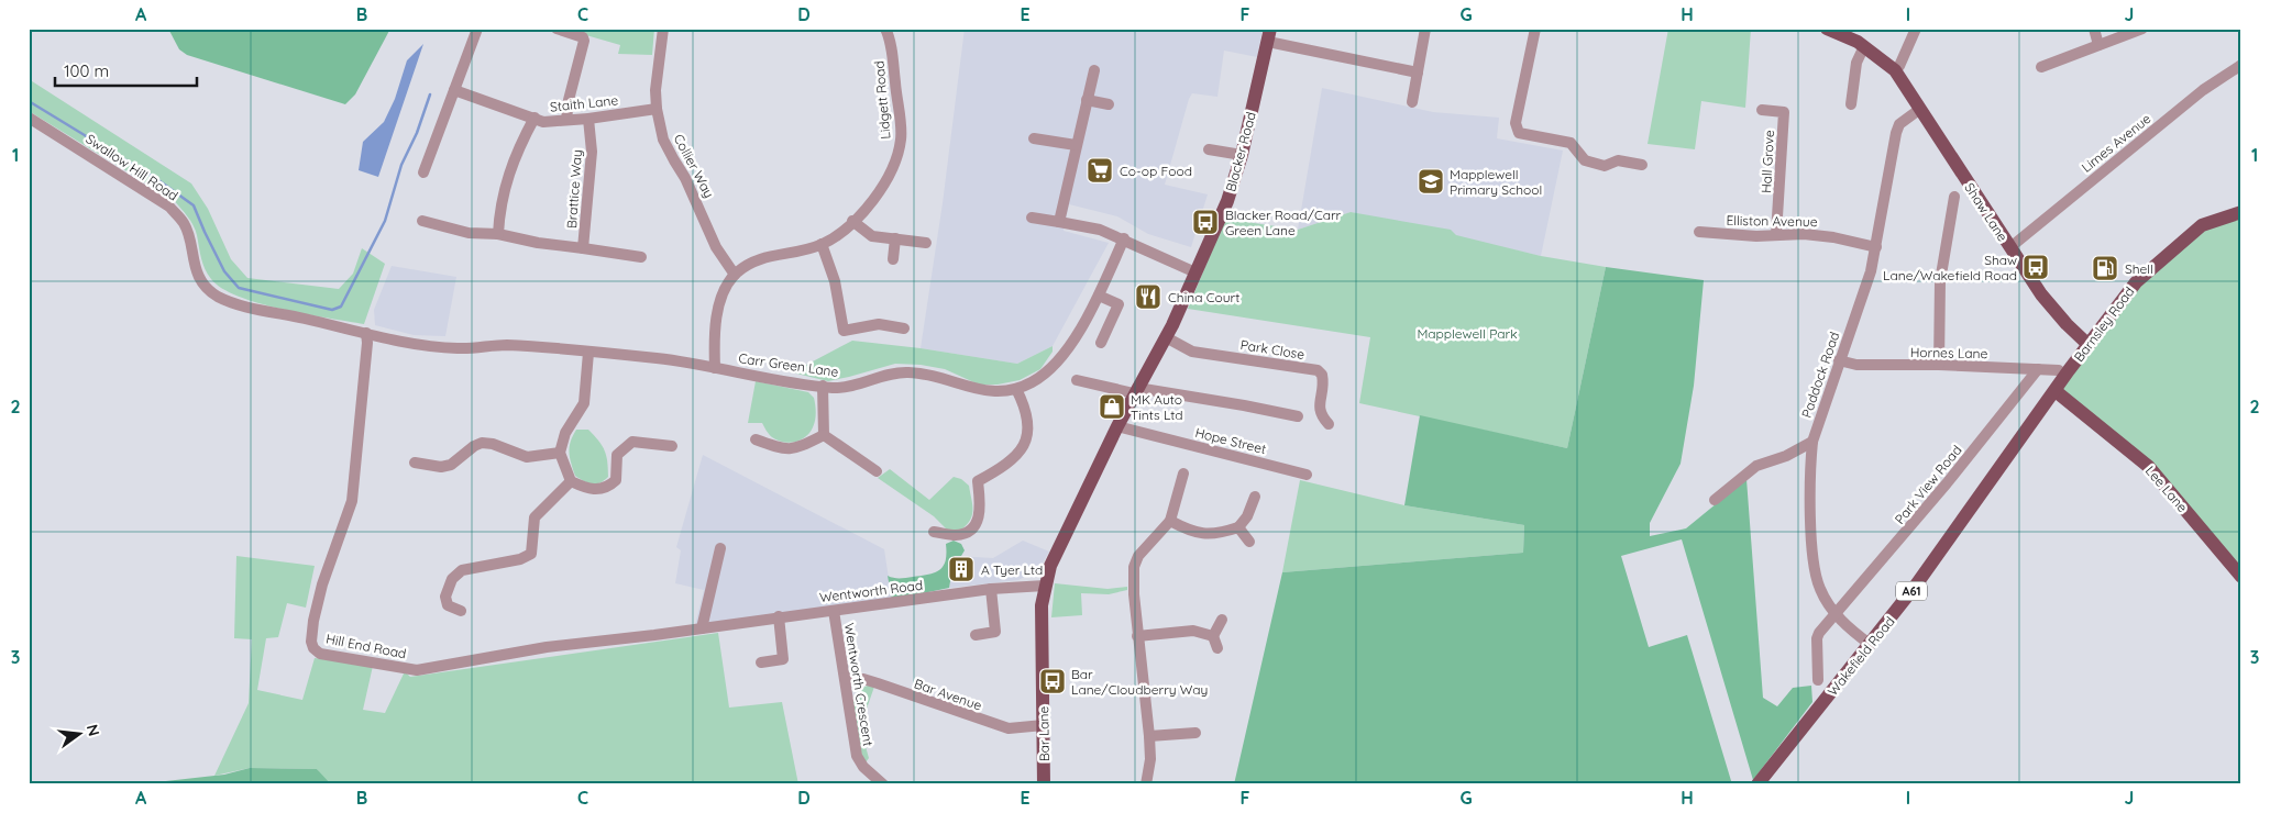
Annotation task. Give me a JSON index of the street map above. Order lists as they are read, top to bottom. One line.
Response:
{"streets":{"main road":["Blacker Road","Shaw Lane","Barnsley Road","Lee Lane","A61","Wakefield Road","Bar Lane"],"street":["Lidgett Road","Staith Lane","Limes Avenue","Hall Grove","Collier Way","Swallow Hill Road","Brattice Way","Elliston Avenue","Park Close","Hornes Lane","Carr Green Lane","Paddock Road","Hope Street","Park View Road","Wentworth Road","Hill End Road","Wentworth Crescent","Bar Avenue"]},"crossings":[["Lidgett Road","Collier Way"],["Lidgett Road","Carr Green Lane"],["Staith Lane","Collier Way"],["Staith Lane","Brattice Way"],["Limes Avenue","Shaw Lane"],["Blacker Road","Park Close"],["Blacker Road","Hope Street"],["Blacker Road","Wentworth Road"],["Blacker Road","Bar Lane"],["Hall Grove","Elliston Avenue"],["Swallow Hill Road","Carr Green Lane"],["Swallow Hill Road","Hill End Road"],["Shaw Lane","Barnsley Road"],["Shaw Lane","Paddock Road"],["Elliston Avenue","Paddock Road"],["Barnsley Road","Lee Lane"],["Barnsley Road","Wakefield Road"],["Hornes Lane","Paddock Road"],["Hornes Lane","Park View Road"],["Carr Green Lane","Hill End Road"],["Paddock Road","Park View Road"],["Paddock Road","Wakefield Road"],["Lee Lane","Wakefield Road"],["Wentworth Road","Hill End Road"],["Wentworth Road","Wentworth Crescent"],["Wentworth Road","Bar Lane"],["Wentworth Crescent","Bar Avenue"],["Bar Avenue","Bar Lane"]],"parks":["Mapplewell Park"],"places":{"supermarket":["Co-op Food"],"school or university":["Mapplewell Primary School"],"bus stop":["Blacker Road/Carr Green Lane","Shaw Lane/Wakefield Road","Bar Lane/Cloudberry Way"],"fuel station":["Shell"],"restaurant":["China Court"],"shop":["MK Auto Tints Ltd"],"building":["A Tyer Ltd"]},"scale_bar":"100 m","north":"right","grid":{"columns":["A","B","C","D","E","F","G","H","I","J"],"rows":["1","2","3"]}}
